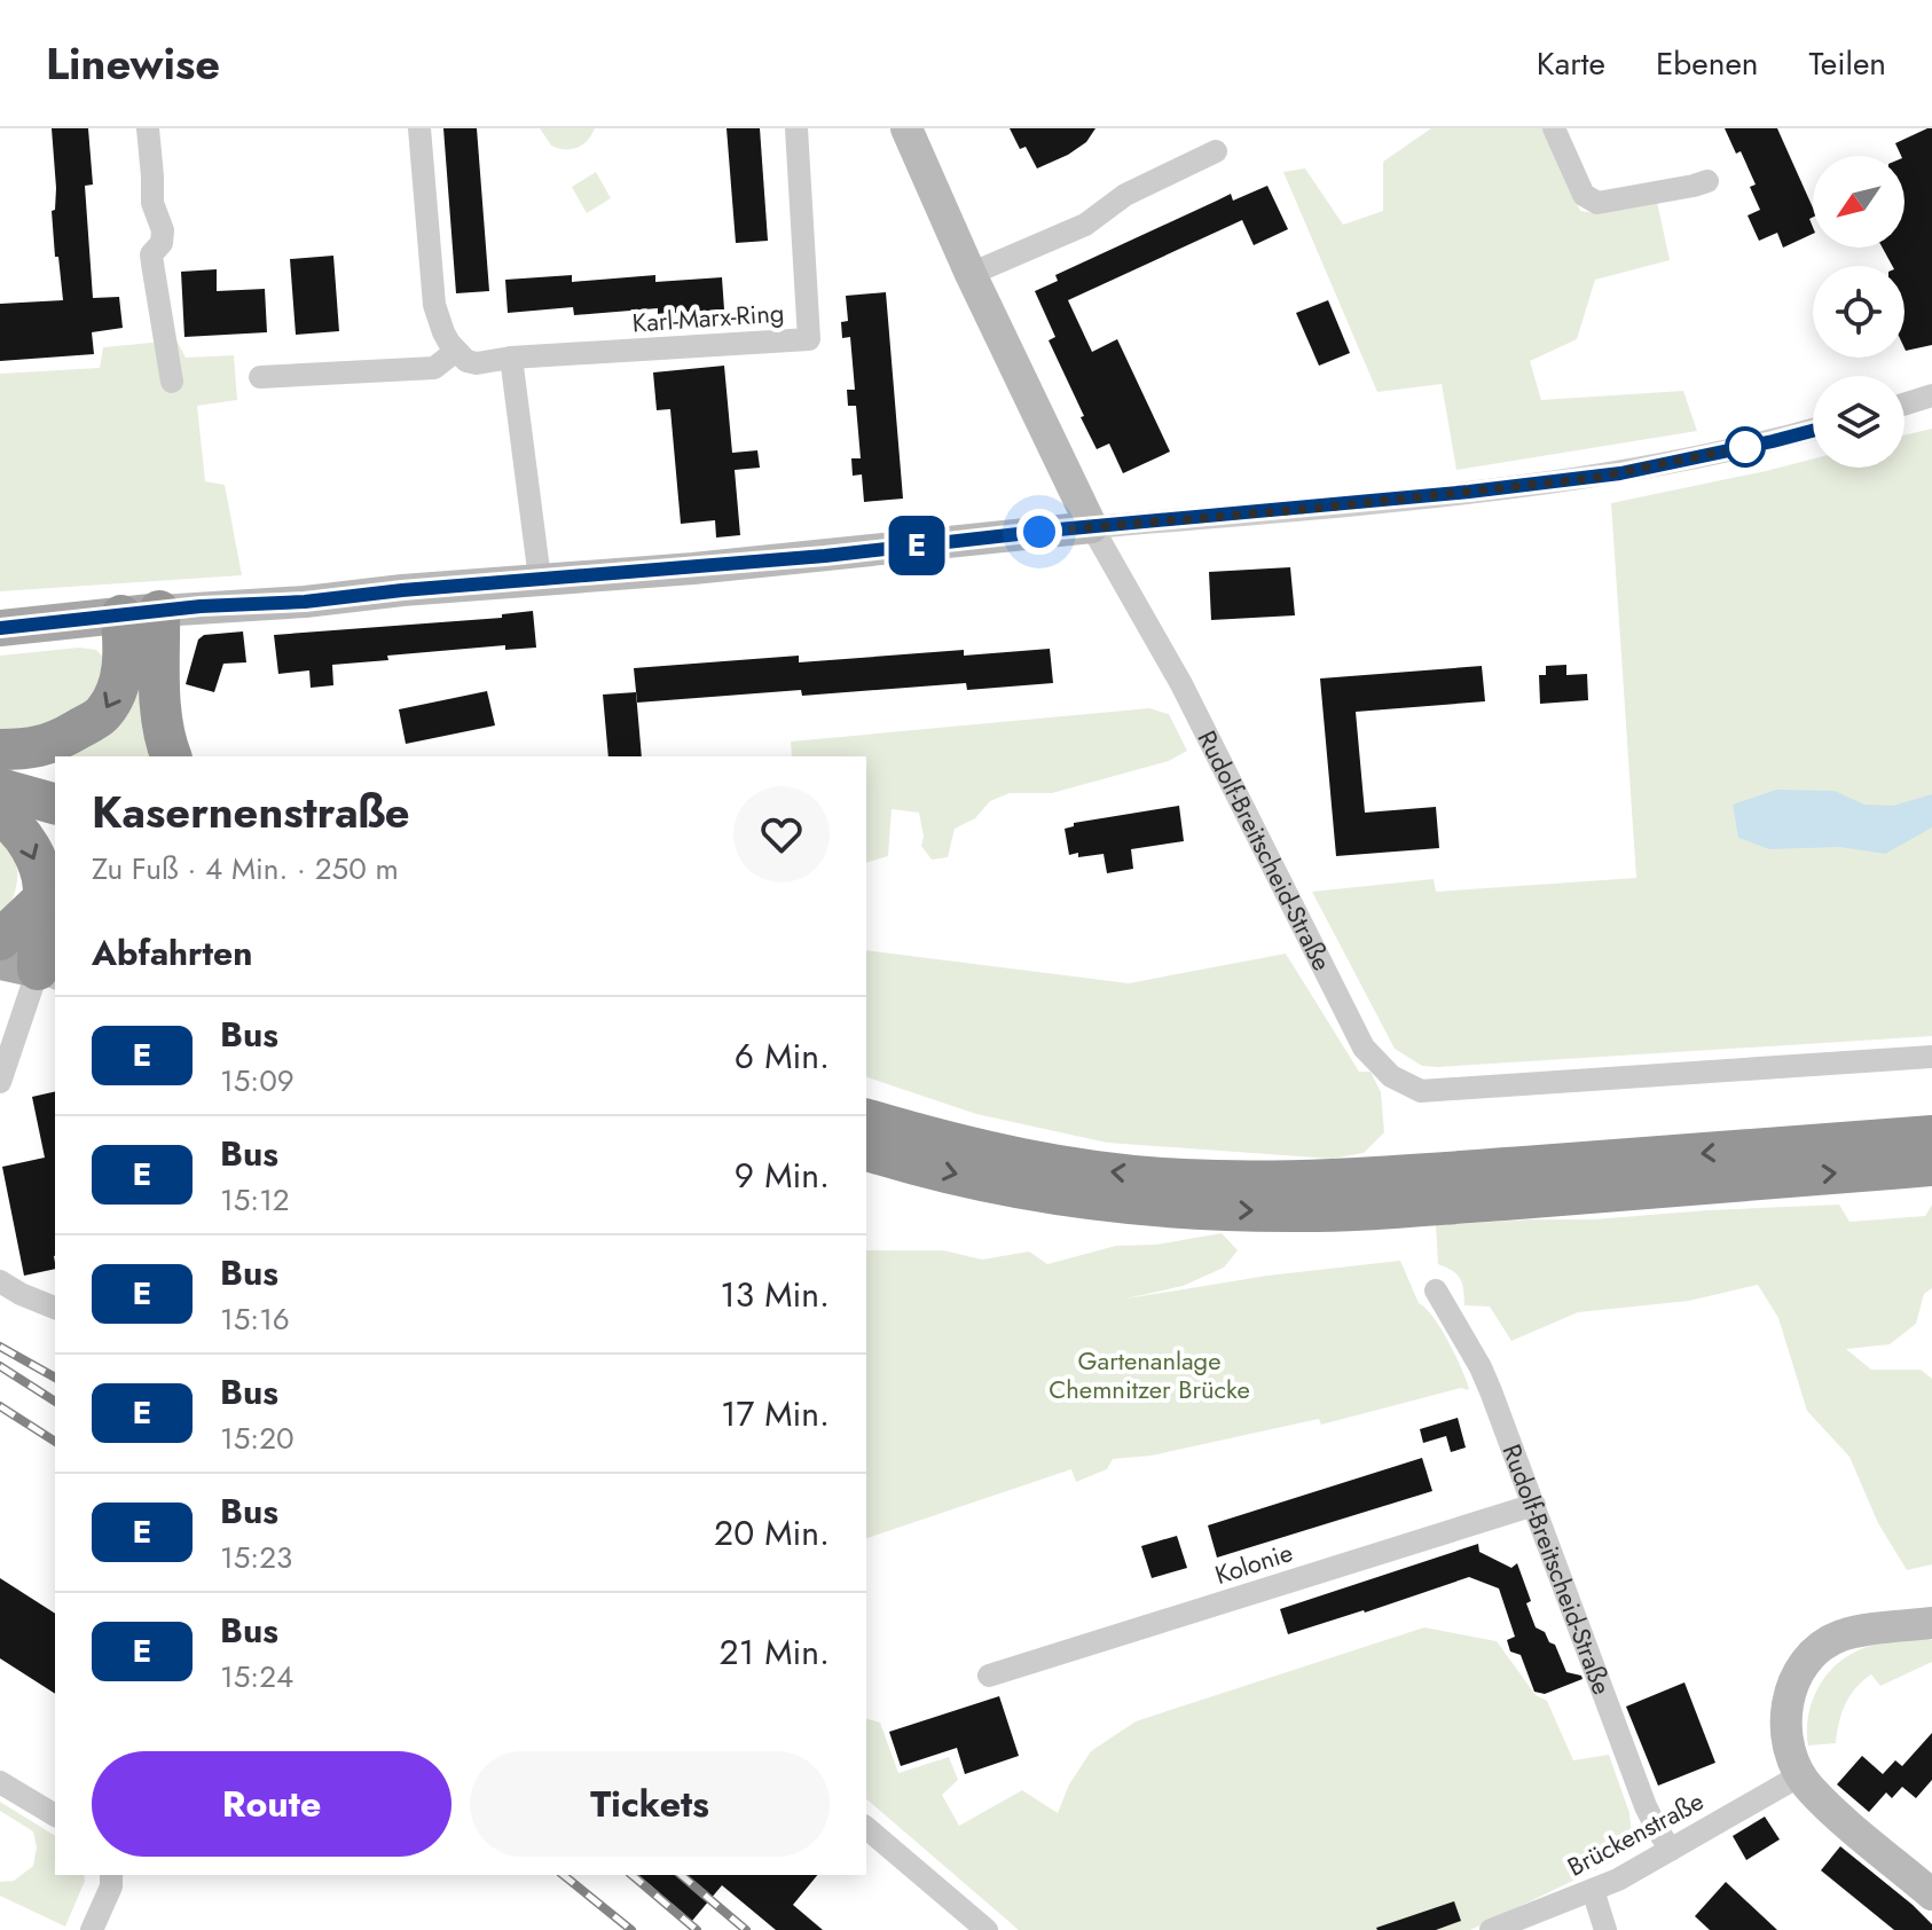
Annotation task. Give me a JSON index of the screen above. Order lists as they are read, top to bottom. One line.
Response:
{"streets":{"main road":["Rudolf-Breitscheid-Straße"],"street":["Karl-Marx-Ring","Kolonie","Brückenstraße"]},"crossings":[["Rudolf-Breitscheid-Straße","Kolonie"],["Rudolf-Breitscheid-Straße","Brückenstraße"]],"parks":["Gartenanlage Chemnitzer Brücke"],"lines":["bus line E"],"north":"bottom left","page":{"header":"Linewise","nav":["Karte","Ebenen","Teilen"],"on_map":"E","heading":[["Kasernenstraße","Zu Fuß · 4 Min. · 250 m"],"Abfahrten"],"list":[{"mark":"E","name":"Bus","note":"15:09","value":"6 Min."},{"mark":"E","name":"Bus","note":"15:12","value":"9 Min."},{"mark":"E","name":"Bus","note":"15:16","value":"13 Min."},{"mark":"E","name":"Bus","note":"15:20","value":"17 Min."},{"mark":"E","name":"Bus","note":"15:23","value":"20 Min."},{"mark":"E","name":"Bus","note":"15:24","value":"21 Min."}],"buttons":["Route","Tickets"]}}
